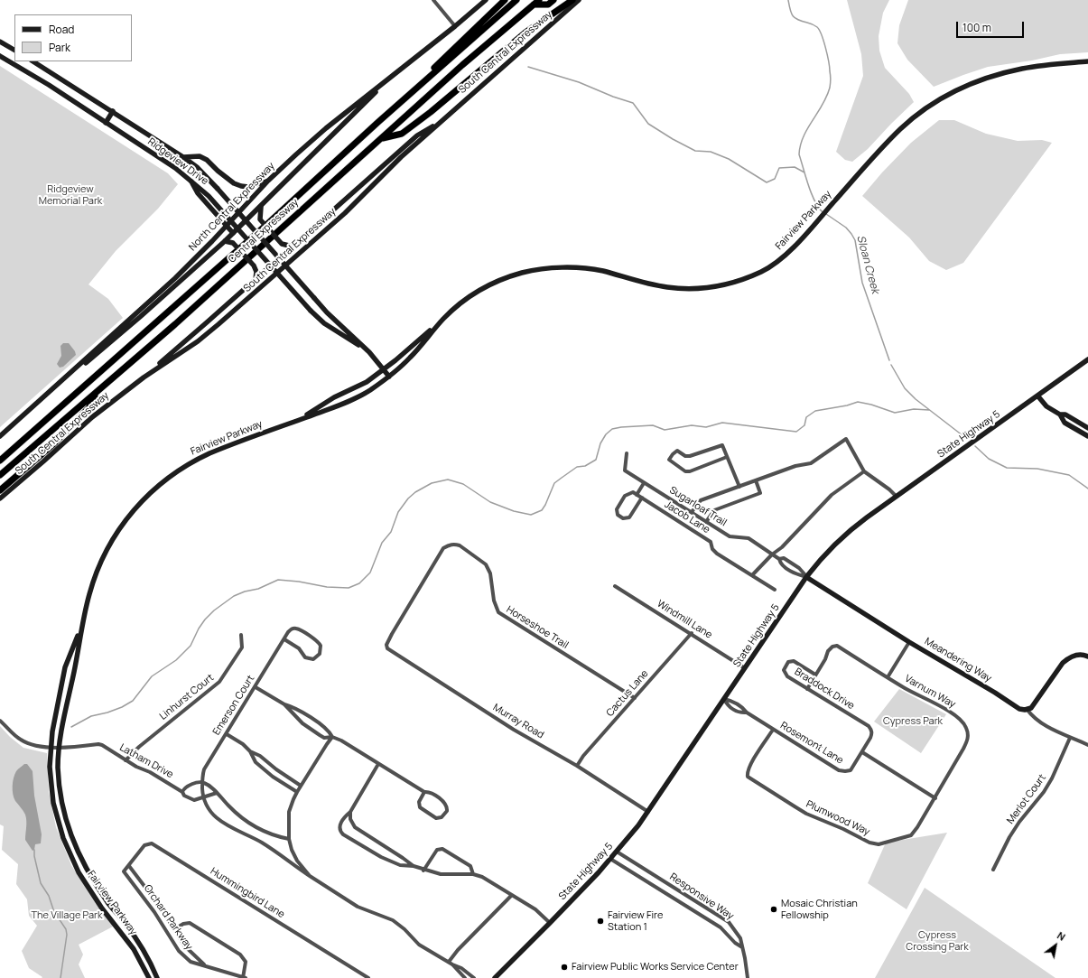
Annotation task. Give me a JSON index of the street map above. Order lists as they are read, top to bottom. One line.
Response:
{"streets":{"highway":["Central Expressway"],"main road":["South Central Expressway","Ridgeview Drive","North Central Expressway","Fairview Parkway","State Highway 5","Meandering Way"],"street":["Sugarloaf Trail","Jacob Lane","Windmill Lane","Horseshoe Trail","Braddock Drive","Varnum Way","Cactus Lane","Linhurst Court","Emerson Court","Murray Road","Rosemont Lane","Latham Drive","Merlot Court","Plumwood Way","Hummingbird Lane","Responsive Way","Orchard Parkway"]},"crossings":[["Ridgeview Drive","Fairview Parkway"],["Fairview Parkway","Latham Drive"],["State Highway 5","Sugarloaf Trail"],["State Highway 5","Windmill Lane"],["State Highway 5","Meandering Way"],["State Highway 5","Murray Road"],["State Highway 5","Rosemont Lane"],["State Highway 5","Responsive Way"],["Sugarloaf Trail","Meandering Way"],["Windmill Lane","Cactus Lane"],["Horseshoe Trail","Cactus Lane"],["Horseshoe Trail","Murray Road"],["Braddock Drive","Varnum Way"],["Braddock Drive","Rosemont Lane"],["Varnum Way","Plumwood Way"],["Cactus Lane","Murray Road"],["Linhurst Court","Latham Drive"],["Rosemont Lane","Plumwood Way"],["Hummingbird Lane","Orchard Parkway"]],"water":["Sloan Creek"],"parks":["Ridgeview Memorial Park","Cypress Park","The Village Park","Cypress Crossing Park"],"places":["Mosaic Christian Fellowship","Fairview Fire Station 1","Fairview Public Works Service Center"],"legend":["Road","Park"],"scale_bar":"100 m","north":"top right"}
